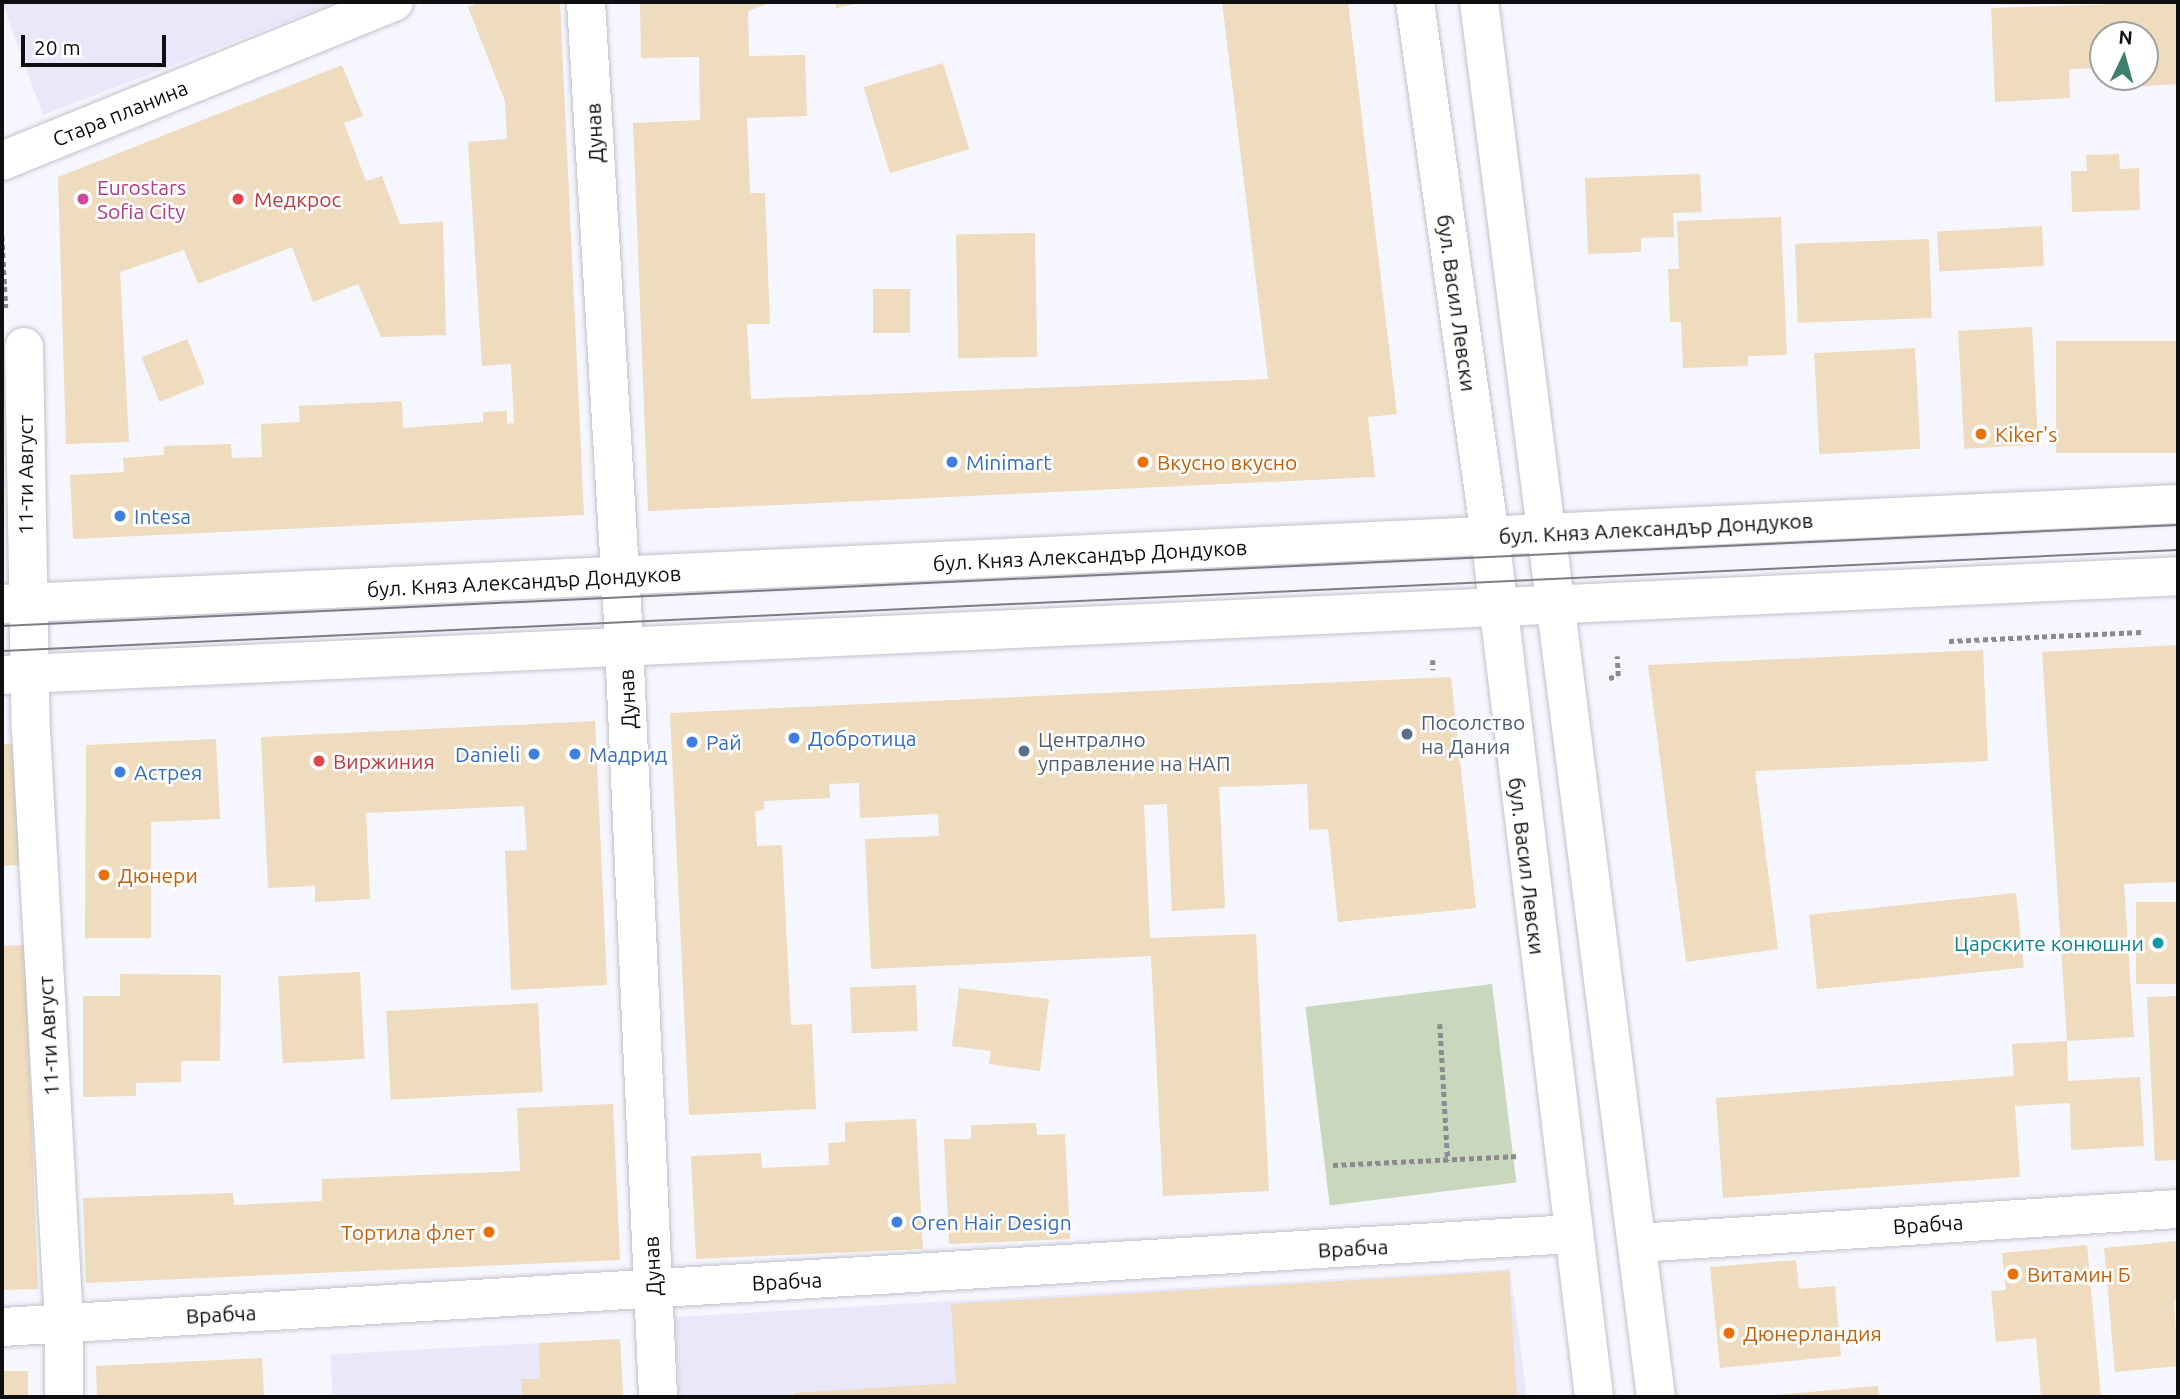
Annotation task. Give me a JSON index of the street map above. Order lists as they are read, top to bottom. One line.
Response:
{"streets":{"main road":["Стара планина","Дунав","бул. Васил Левски","11-ти Август","бул. Княз Александър Дондуков","Врабча"]},"crossings":[["Дунав","бул. Княз Александър Дондуков"],["Дунав","Врабча"],["бул. Васил Левски","бул. Княз Александър Дондуков"],["бул. Васил Левски","Врабча"],["11-ти Август","бул. Княз Александър Дондуков"],["11-ти Август","Врабча"]],"places":["Eurostars Sofia City","Медкрос","Kiker's","Minimart","Вкусно вкусно","Intesa","Посолство на Дания","Добротица","Рай","Централно управление на НАП","Danieli","Мадрид","Виржиния","Астрея","Дюнери","Царските конюшни","Oren Hair Design","Тортила флет","Витамин Б","Дюнерландия"],"scale_bar":"20 m","north":"top"}
